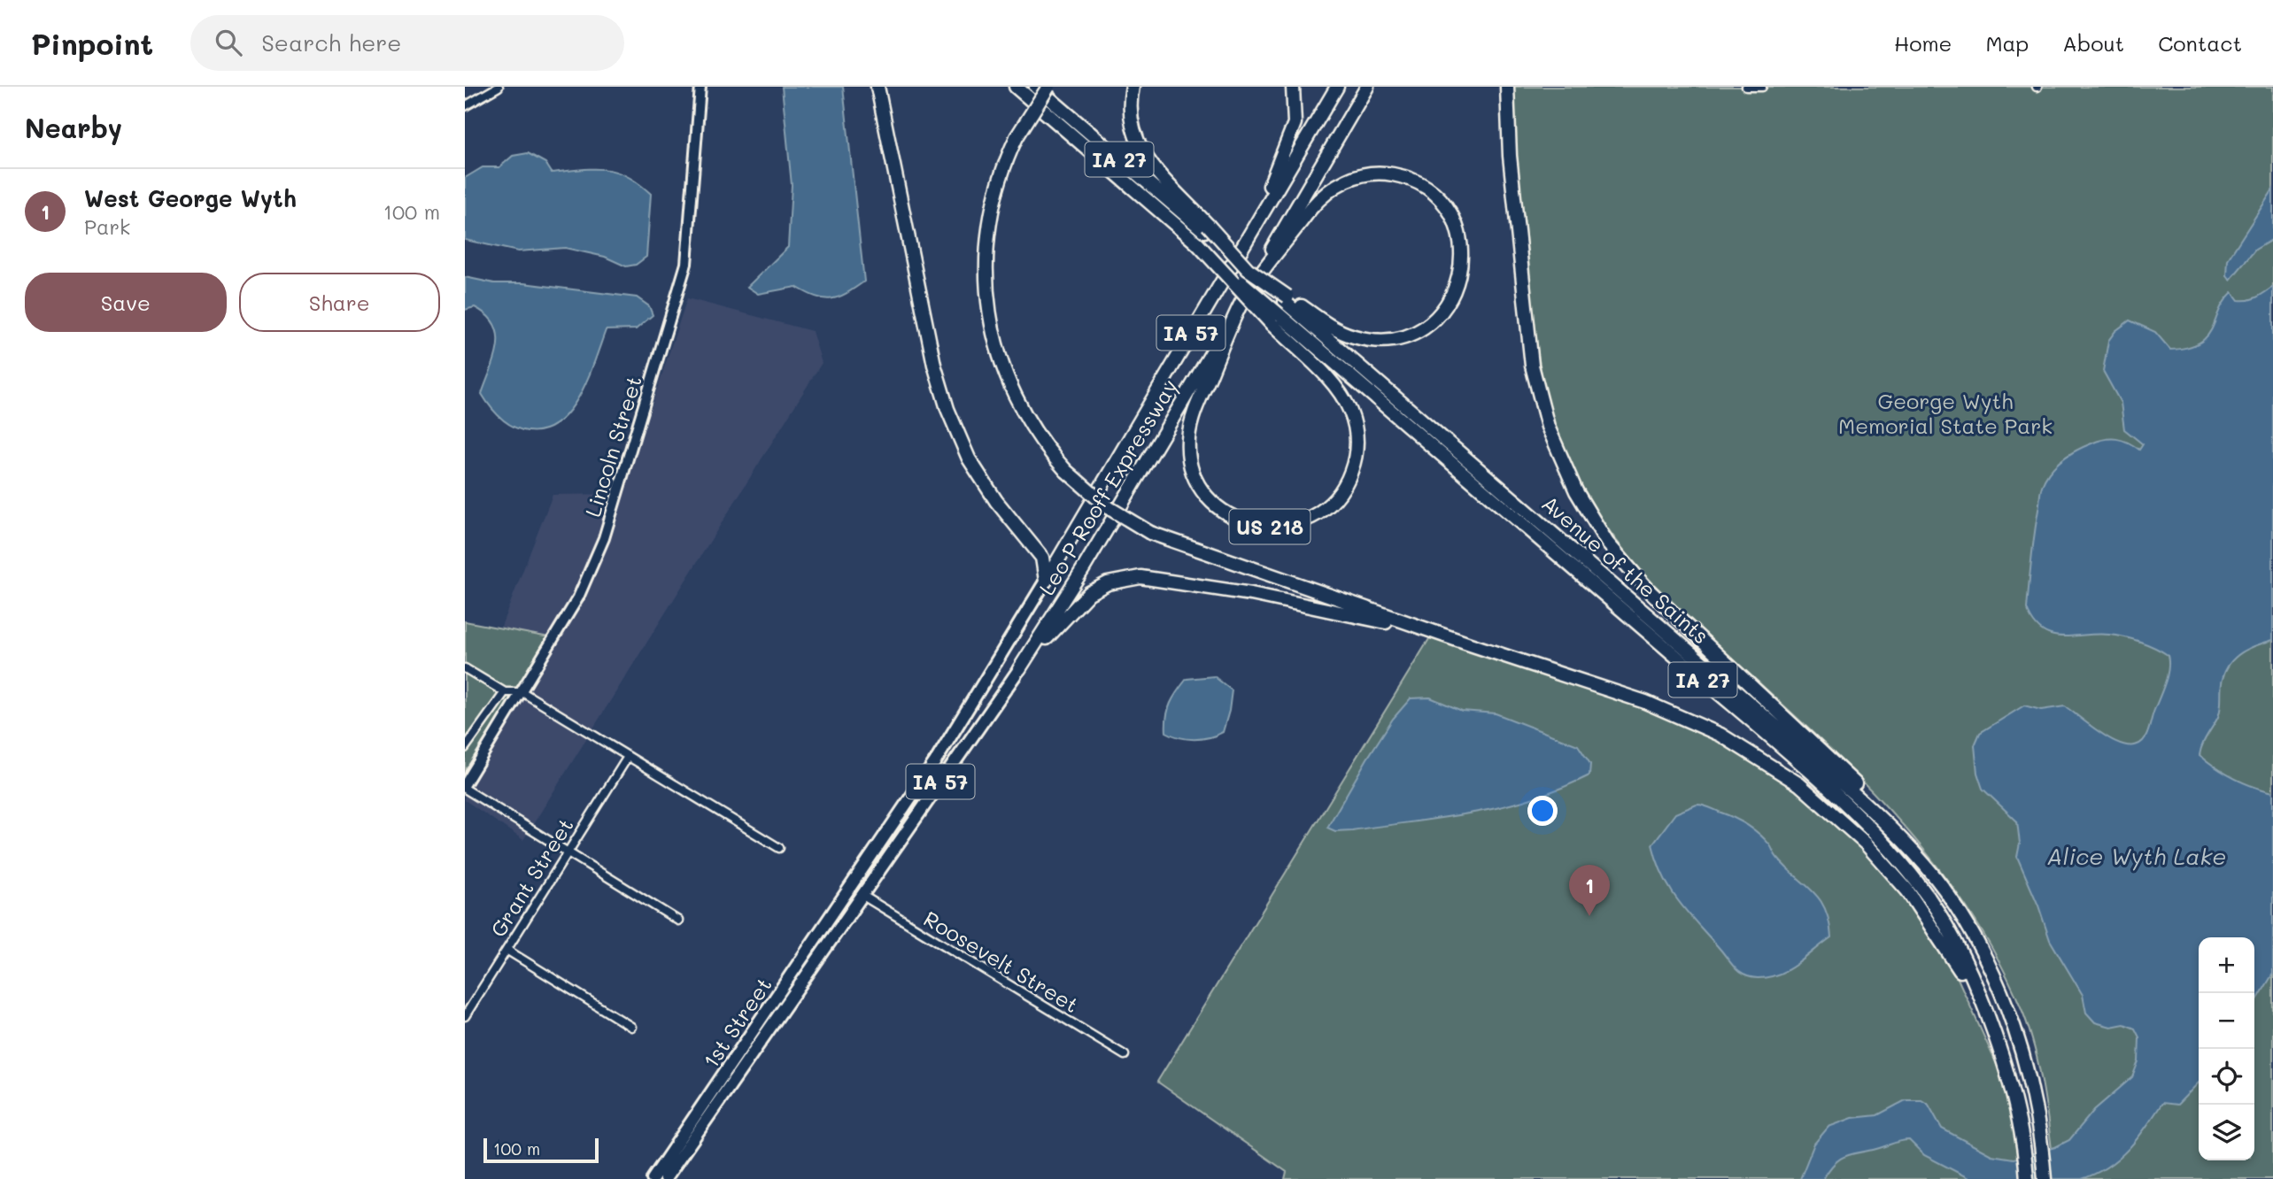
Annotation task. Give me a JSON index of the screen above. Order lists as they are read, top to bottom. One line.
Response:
{"streets":{"highway":["IA 27","IA 57","Leo P Rooff Expressway","US 218","Avenue of the Saints"],"main road":["Lincoln Street","1st Street"],"street":["Grant Street","Roosevelt Street"]},"crossings":[["IA 27","Avenue of the Saints"],["Leo P Rooff Expressway","US 218"],["Leo P Rooff Expressway","Roosevelt Street"],["Leo P Rooff Expressway","1st Street"],["US 218","Avenue of the Saints"],["Roosevelt Street","1st Street"]],"water":["Alice Wyth Lake"],"parks":["George Wyth Memorial State Park"],"scale_bar":"100 m","page":{"header":"Pinpoint","search":"Search here","nav":["Home","Map","About","Contact"],"heading":"Nearby","list":[{"mark":"1","name":"West George Wyth","note":"Park","value":"100 m"}],"buttons":["Save","Share"],"pins":"1","map_buttons":["+","−"],"scale":"100 m"}}
